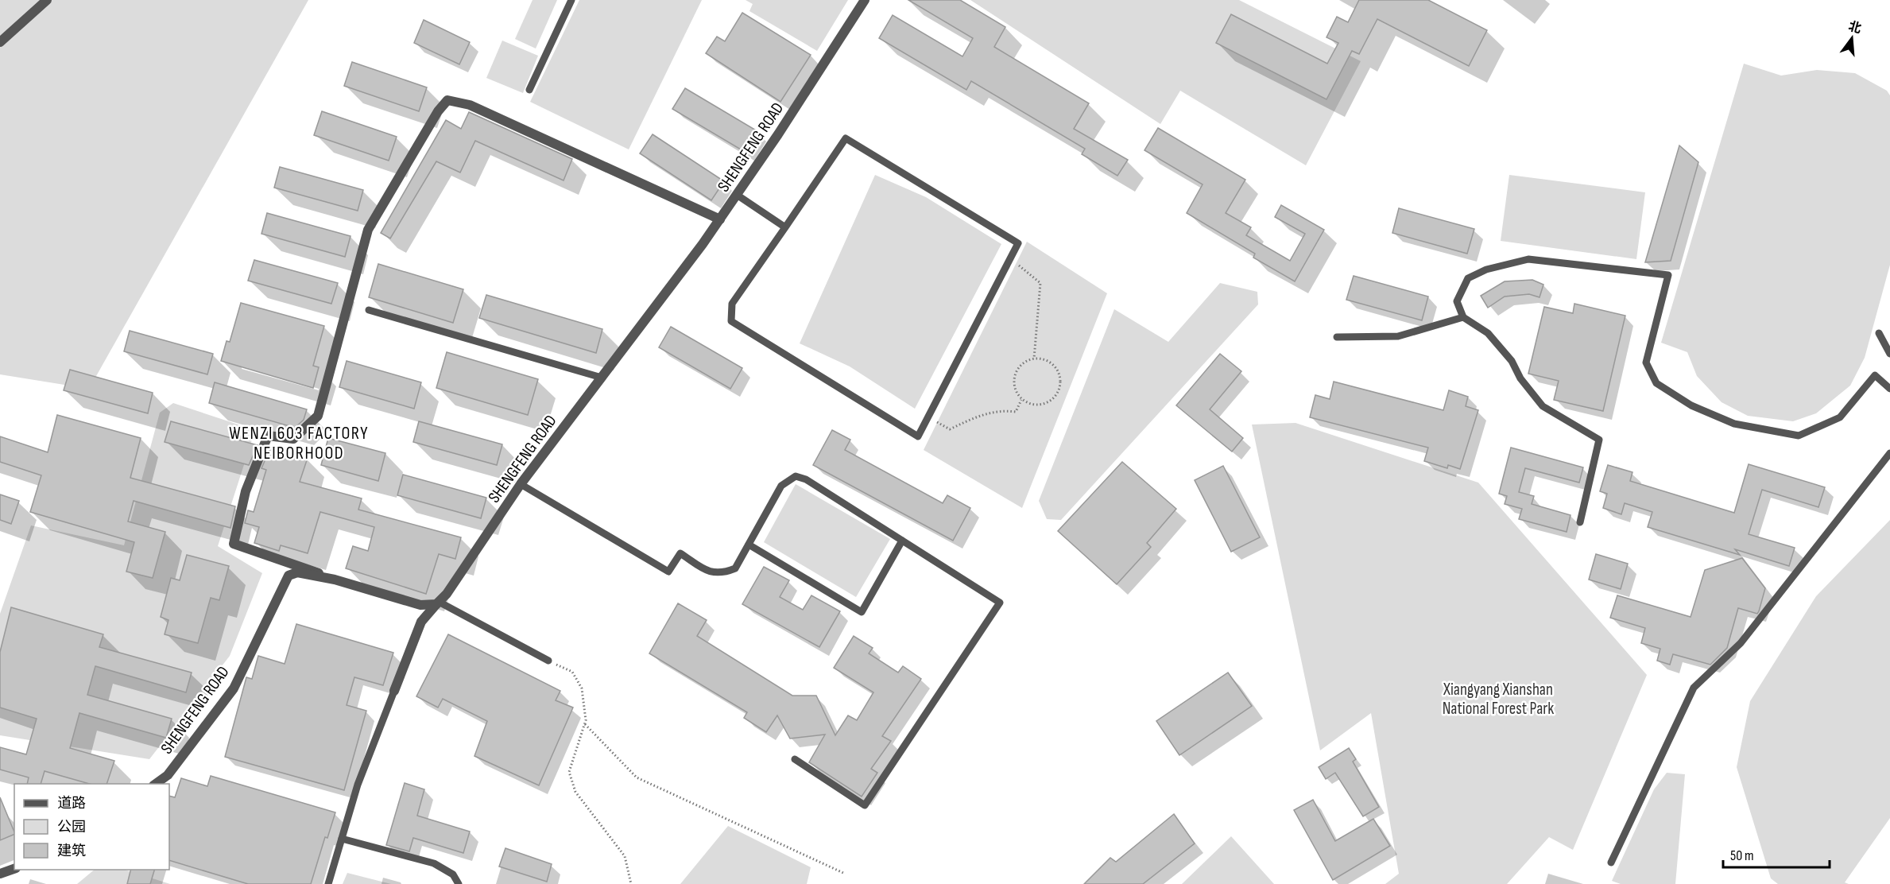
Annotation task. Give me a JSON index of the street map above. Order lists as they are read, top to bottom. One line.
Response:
{"streets":{"street":["SHENGFENG ROAD"]},"districts":["WENZI 603 FACTORY NEIBORHOOD"],"parks":["Xiangyang Xianshan National Forest Park"],"legend":["道路","公园","建筑"],"scale_bar":"50 m","north":"top"}
